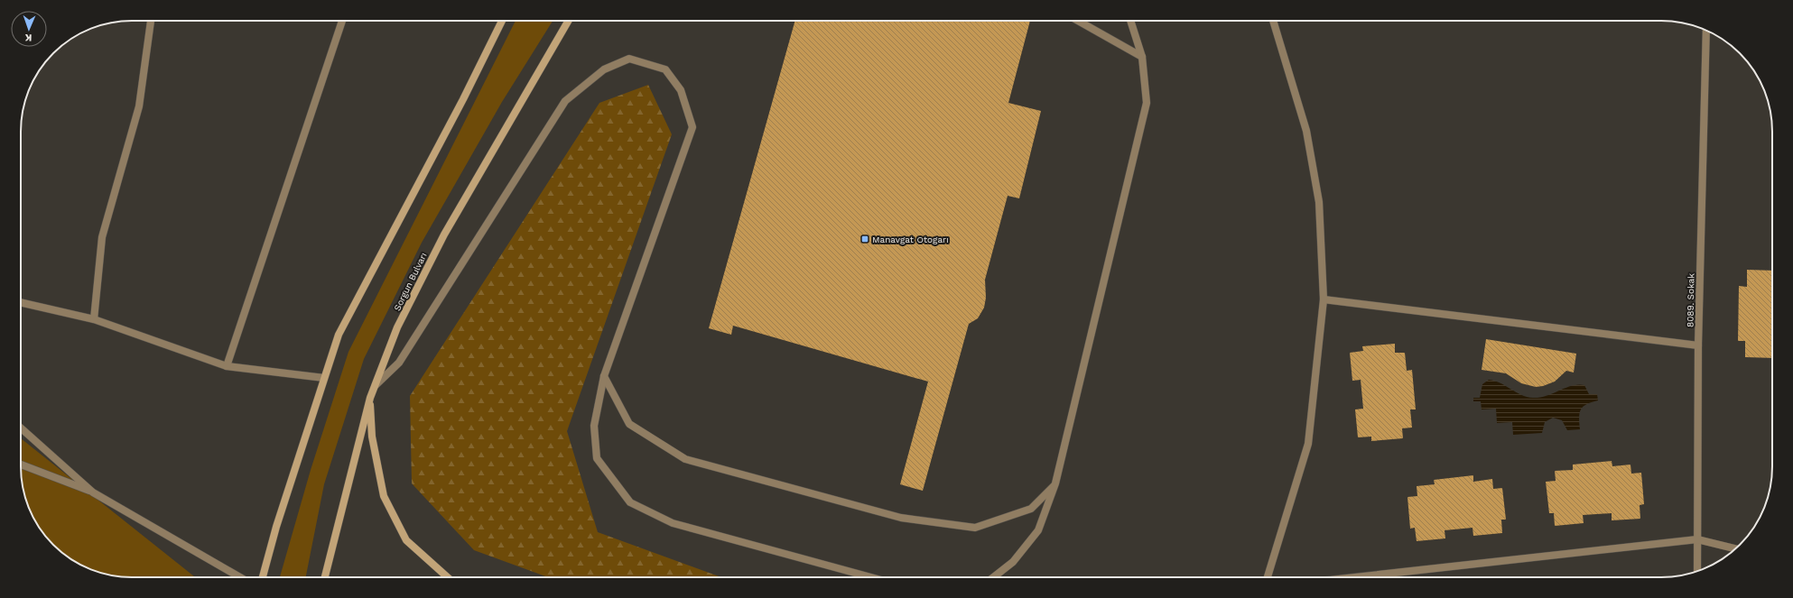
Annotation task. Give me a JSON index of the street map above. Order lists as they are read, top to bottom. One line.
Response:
{"streets":{"main road":["Sorgun Bulvarı"],"street":["8089. Sokak"]},"places":{"transit":["Manavgat Otogarı"]},"north":"bottom"}
